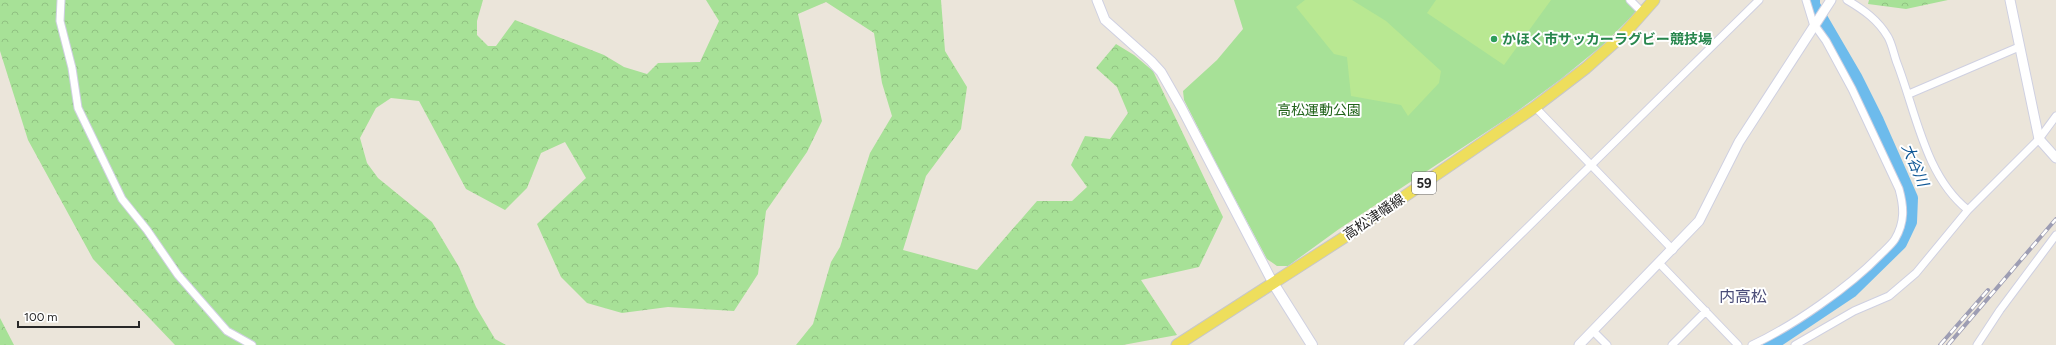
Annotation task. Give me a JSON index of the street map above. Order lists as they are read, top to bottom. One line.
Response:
{"streets":{"main road":["59","高松津幡線"]},"districts":["内高松"],"water":["大谷川"],"parks":["高松運動公園"],"places":["かほく市サッカーラグビー競技場"],"scale_bar":"100 m"}
